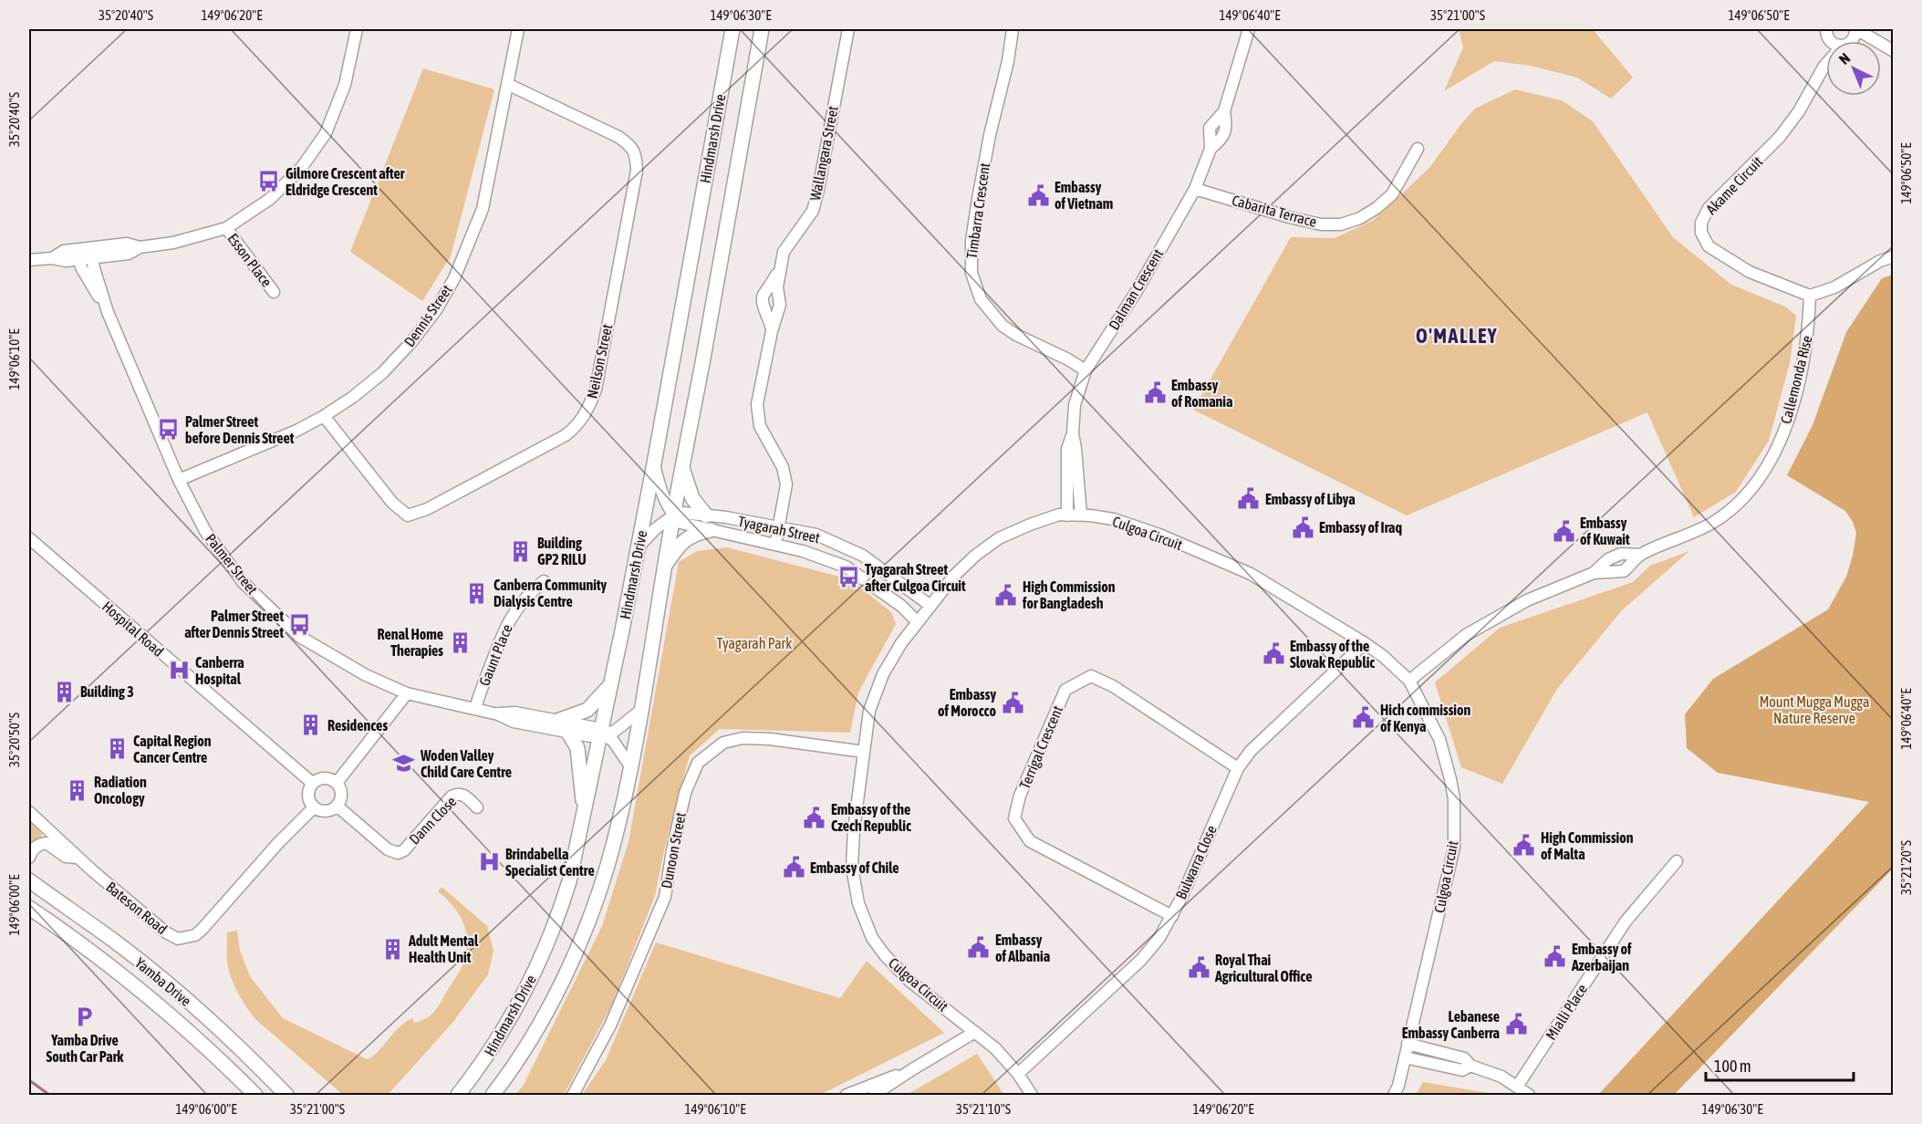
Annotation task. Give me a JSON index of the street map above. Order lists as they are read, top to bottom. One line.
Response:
{"streets":{"main road":["Hindmarsh Drive","Yamba Drive"],"street":["Wallangara Street","Akame Circuit","Timbarra Crescent","Cabarita Terrace","Esson Place","Dalman Crescent","Dennis Street","Neilson Street","Callemonda Rise","Tyagarah Street","Culgoa Circuit","Palmer Street","Hospital Road","Gaunt Place","Terrigal Crescent","Dann Close","Dunoon Street","Bulwarra Close","Bateson Road","Mialli Place"]},"crossings":[["Hindmarsh Drive","Tyagarah Street"],["Hindmarsh Drive","Palmer Street"],["Wallangara Street","Tyagarah Street"],["Akame Circuit","Callemonda Rise"],["Timbarra Crescent","Dalman Crescent"],["Cabarita Terrace","Dalman Crescent"],["Dalman Crescent","Culgoa Circuit"],["Dennis Street","Neilson Street"],["Dennis Street","Palmer Street"],["Callemonda Rise","Culgoa Circuit"],["Tyagarah Street","Culgoa Circuit"],["Culgoa Circuit","Dunoon Street"],["Culgoa Circuit","Bulwarra Close"],["Palmer Street","Gaunt Place"],["Hospital Road","Dann Close"],["Hospital Road","Bateson Road"],["Terrigal Crescent","Bulwarra Close"],["Dann Close","Bateson Road"]],"districts":["O'MALLEY"],"parks":["Tyagarah Park","Mount Mugga Mugga Nature Reserve"],"places":{"bus stop":["Gilmore Crescent after Eldridge Crescent","Palmer Street before Dennis Street","Tyagarah Street after Culgoa Circuit","Palmer Street after Dennis Street"],"public building":["Embassy of Vietnam","Embassy of Romania","Embassy of Libya","Embassy of Iraq","Embassy of Kuwait","High Commission for Bangladesh","Embassy of the Slovak Republic","Embassy of Morocco","Hich commission of Kenya","Embassy of the Czech Republic","High Commission of Malta","Embassy of Chile","Embassy of Albania","Embassy of Azerbaijan","Royal Thai Agricultural Office","Lebanese Embassy Canberra"],"building":["Building GP2 RILU","Canberra Community Dialysis Centre","Renal Home Therapies","Building 3","Residences","Capital Region Cancer Centre","Radiation Oncology","Adult Mental Health Unit"],"hospital":["Canberra Hospital","Brindabella Specialist Centre"],"school or university":["Woden Valley Child Care Centre"],"parking":["Yamba Drive South Car Park"]},"scale_bar":"100 m","north":"top left","coordinates":["35°20'40\"S","149°06'20\"E","149°06'30\"E","149°06'40\"E","35°21'00\"S","149°06'50\"E","149°06'10\"E","35°20'50\"S","35°21'20\"S","149°06'00\"E","35°21'10\"S"]}
